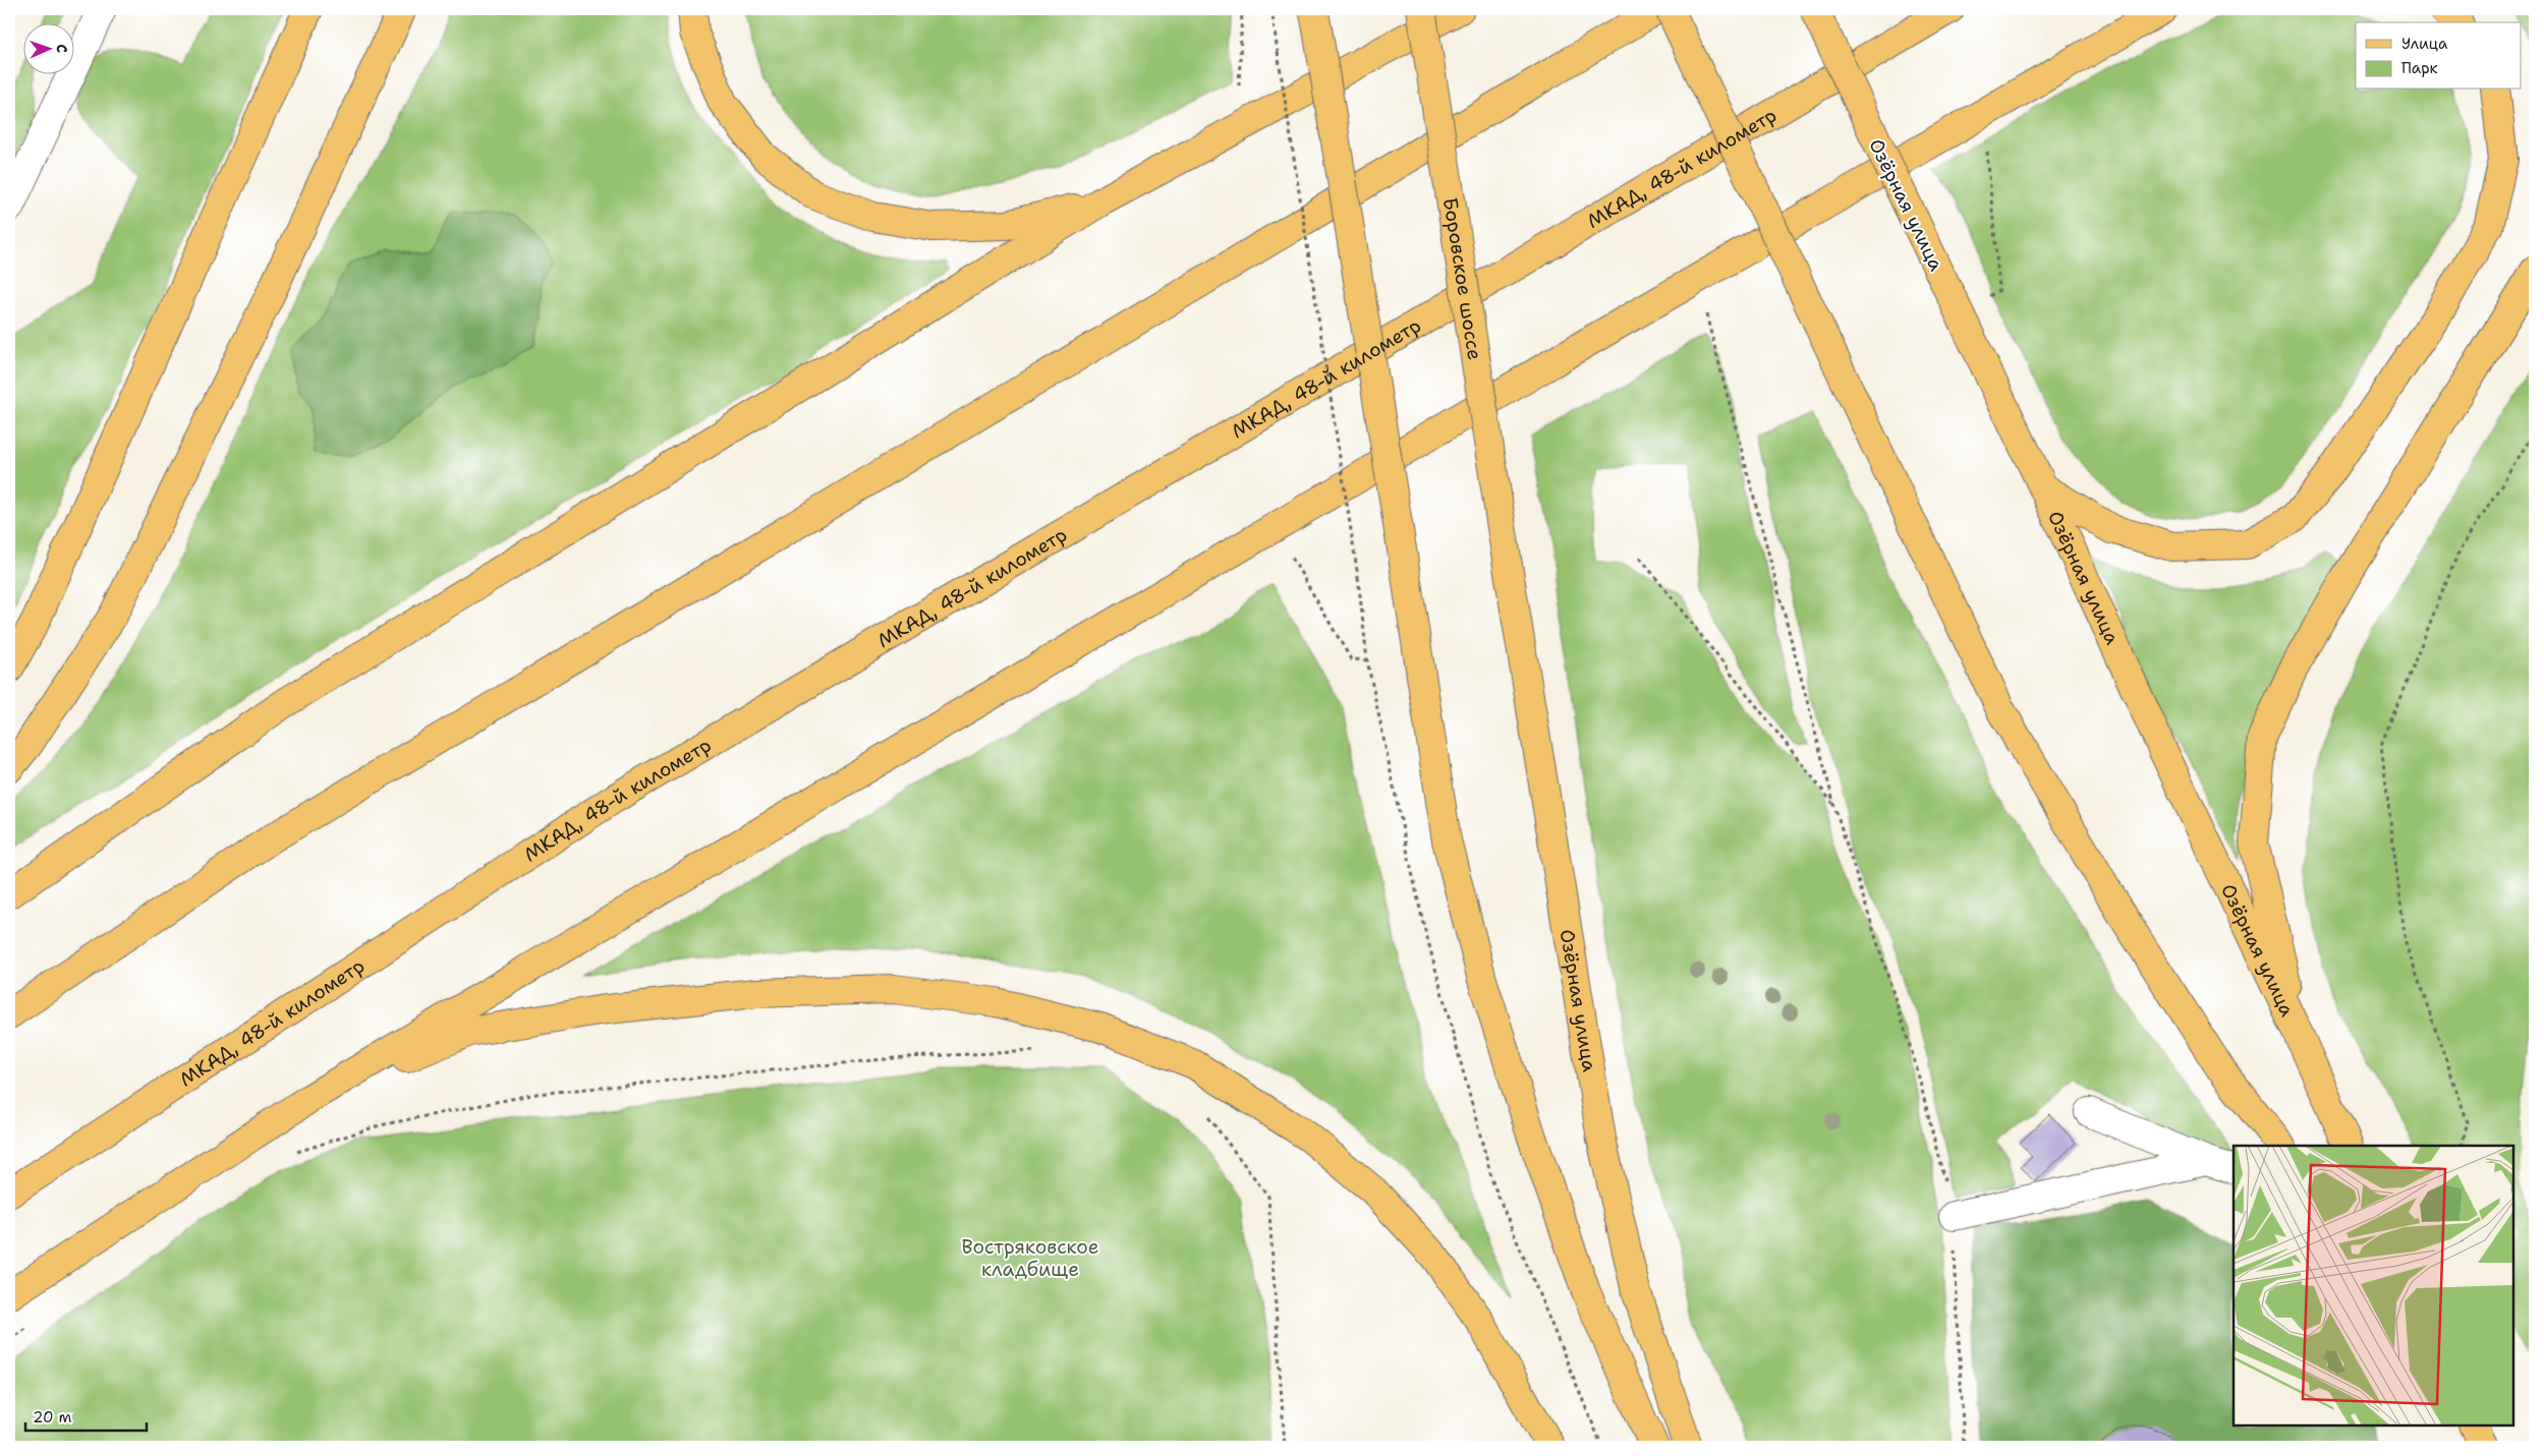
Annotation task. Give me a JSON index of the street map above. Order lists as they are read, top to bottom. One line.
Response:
{"streets":{"main road":["МКАД, 48-й километр","Озёрная улица","Боровское шоссе"]},"crossings":[["Озёрная улица","Боровское шоссе"]],"parks":["Востряковское кладбище"],"legend":["Улица","Парк"],"scale_bar":"20 m","north":"right"}
